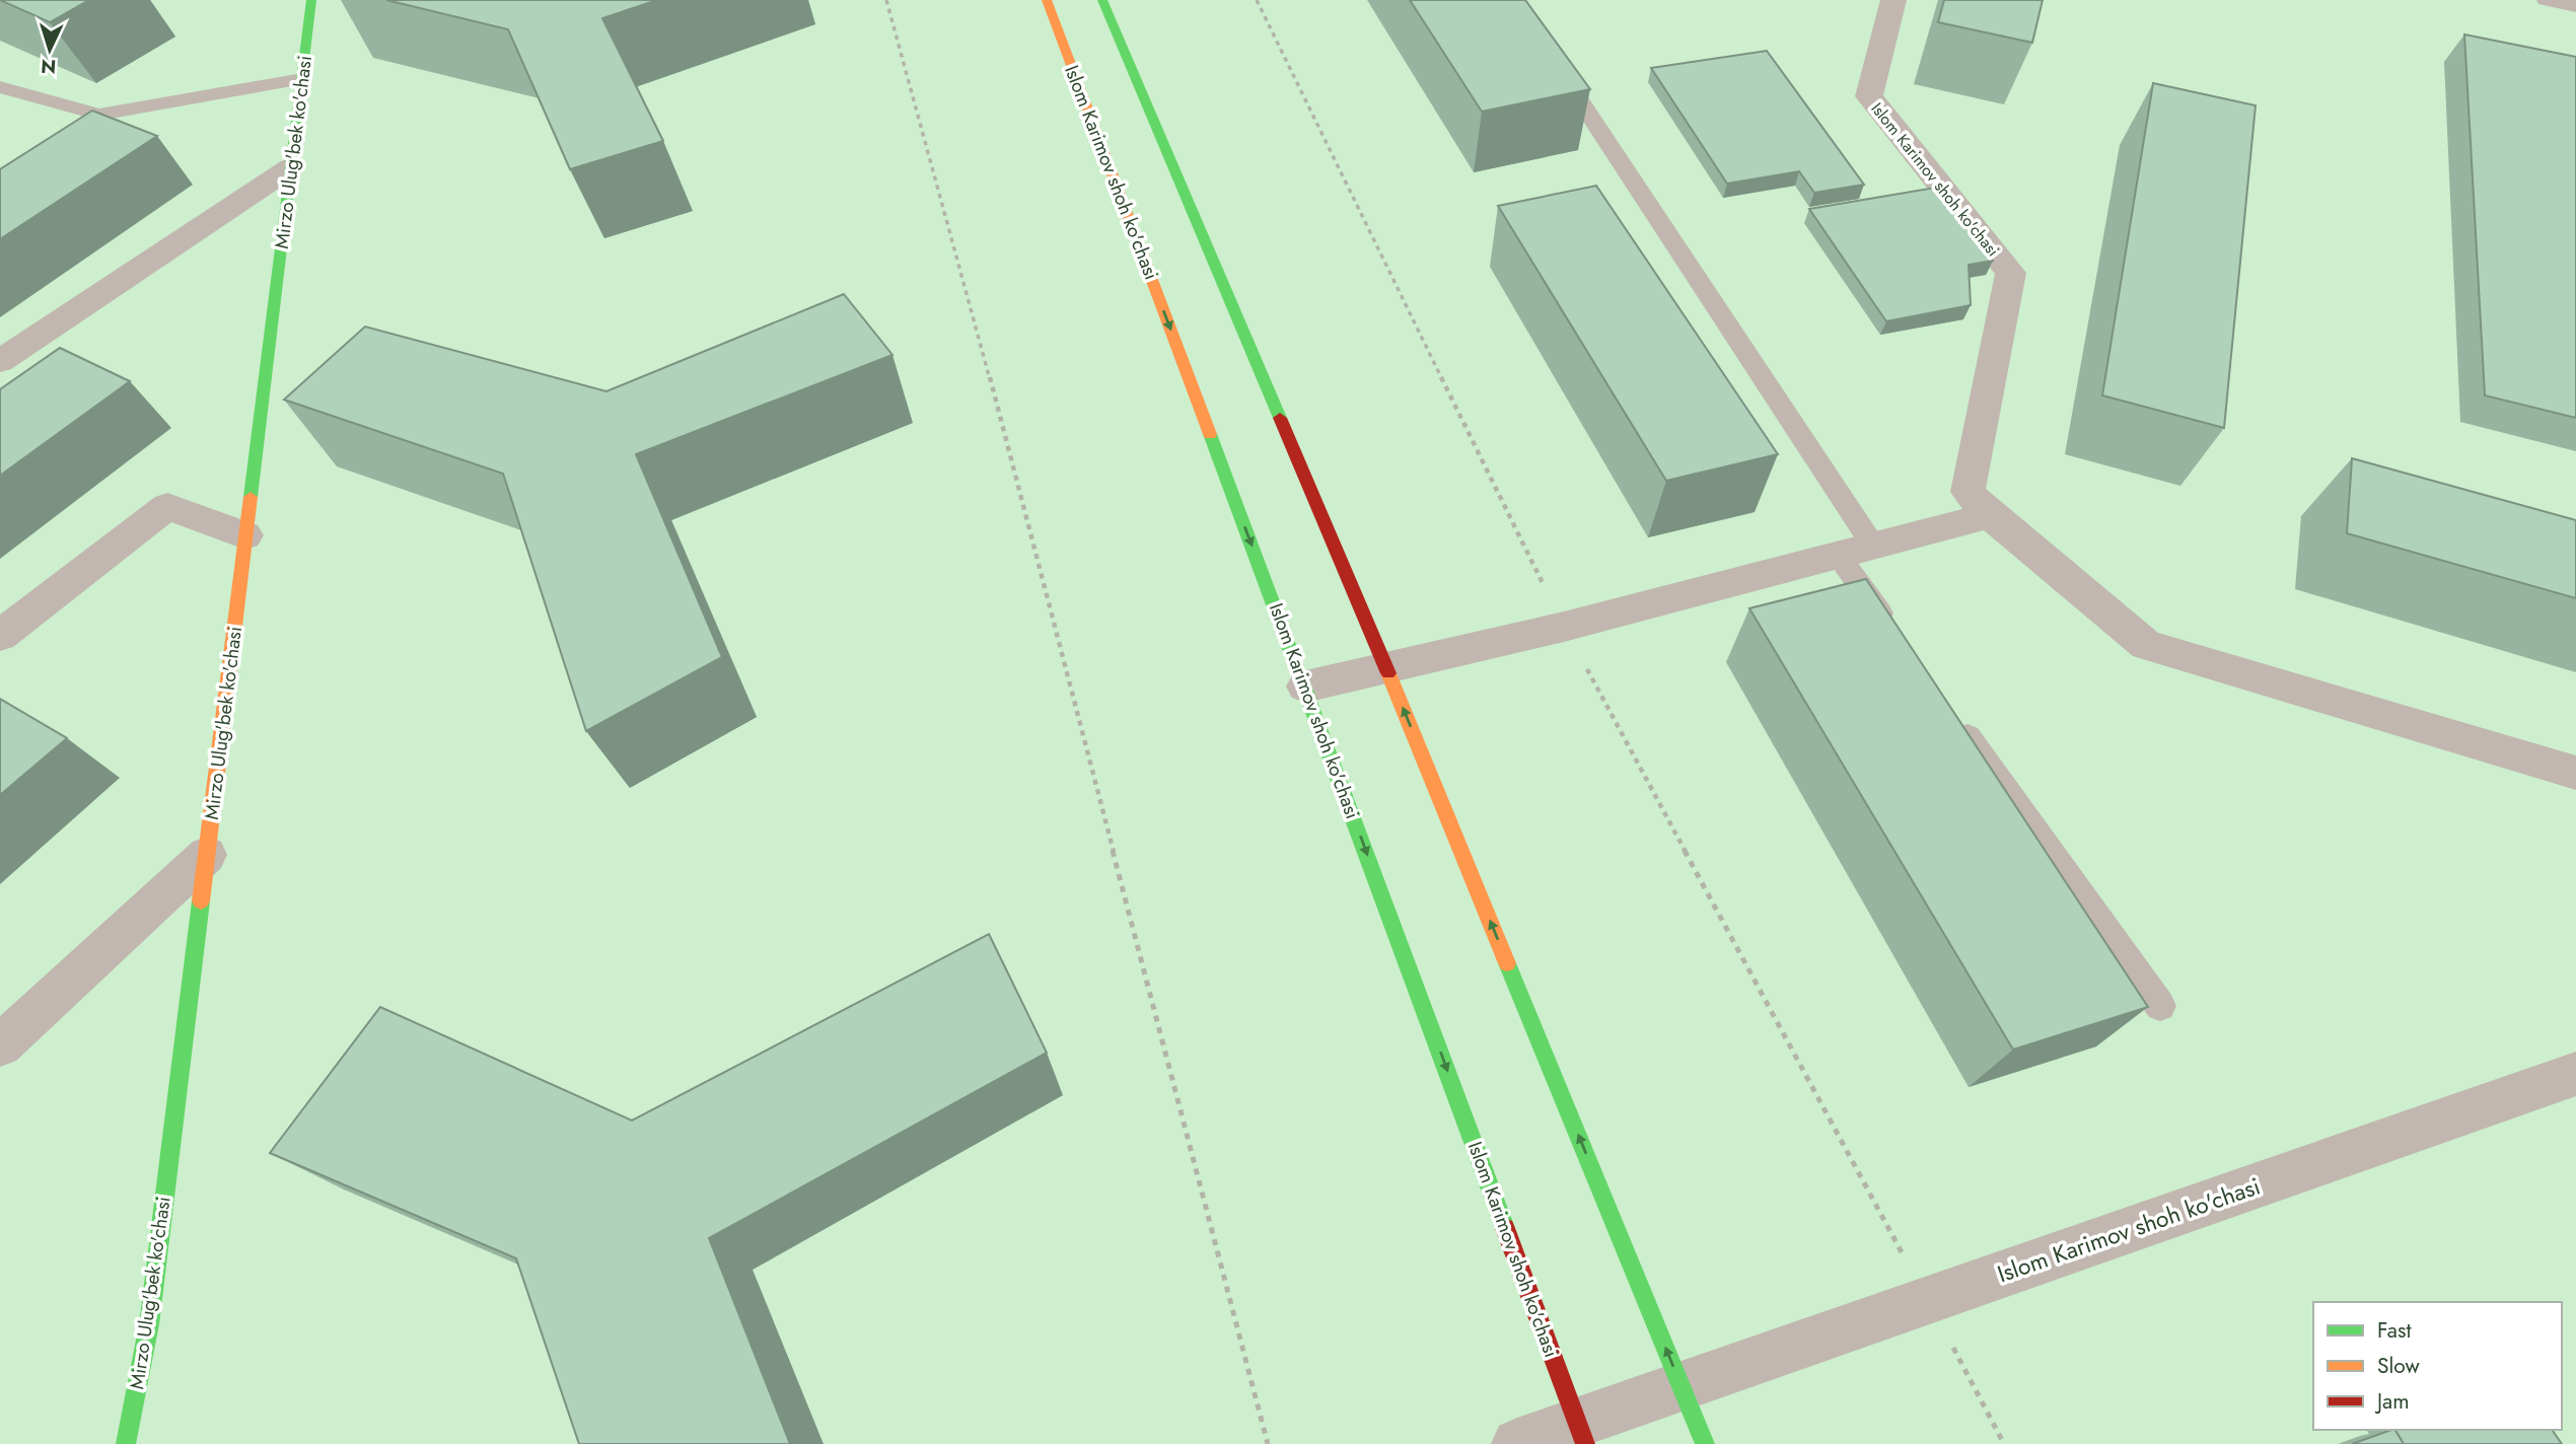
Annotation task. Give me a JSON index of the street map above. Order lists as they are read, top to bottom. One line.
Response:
{"streets":{"main road":["Mirzo Ulug'bek ko'chasi","Islom Karimov shoh ko'chasi"]},"legend":["Fast","Slow","Jam"],"north":"bottom"}
